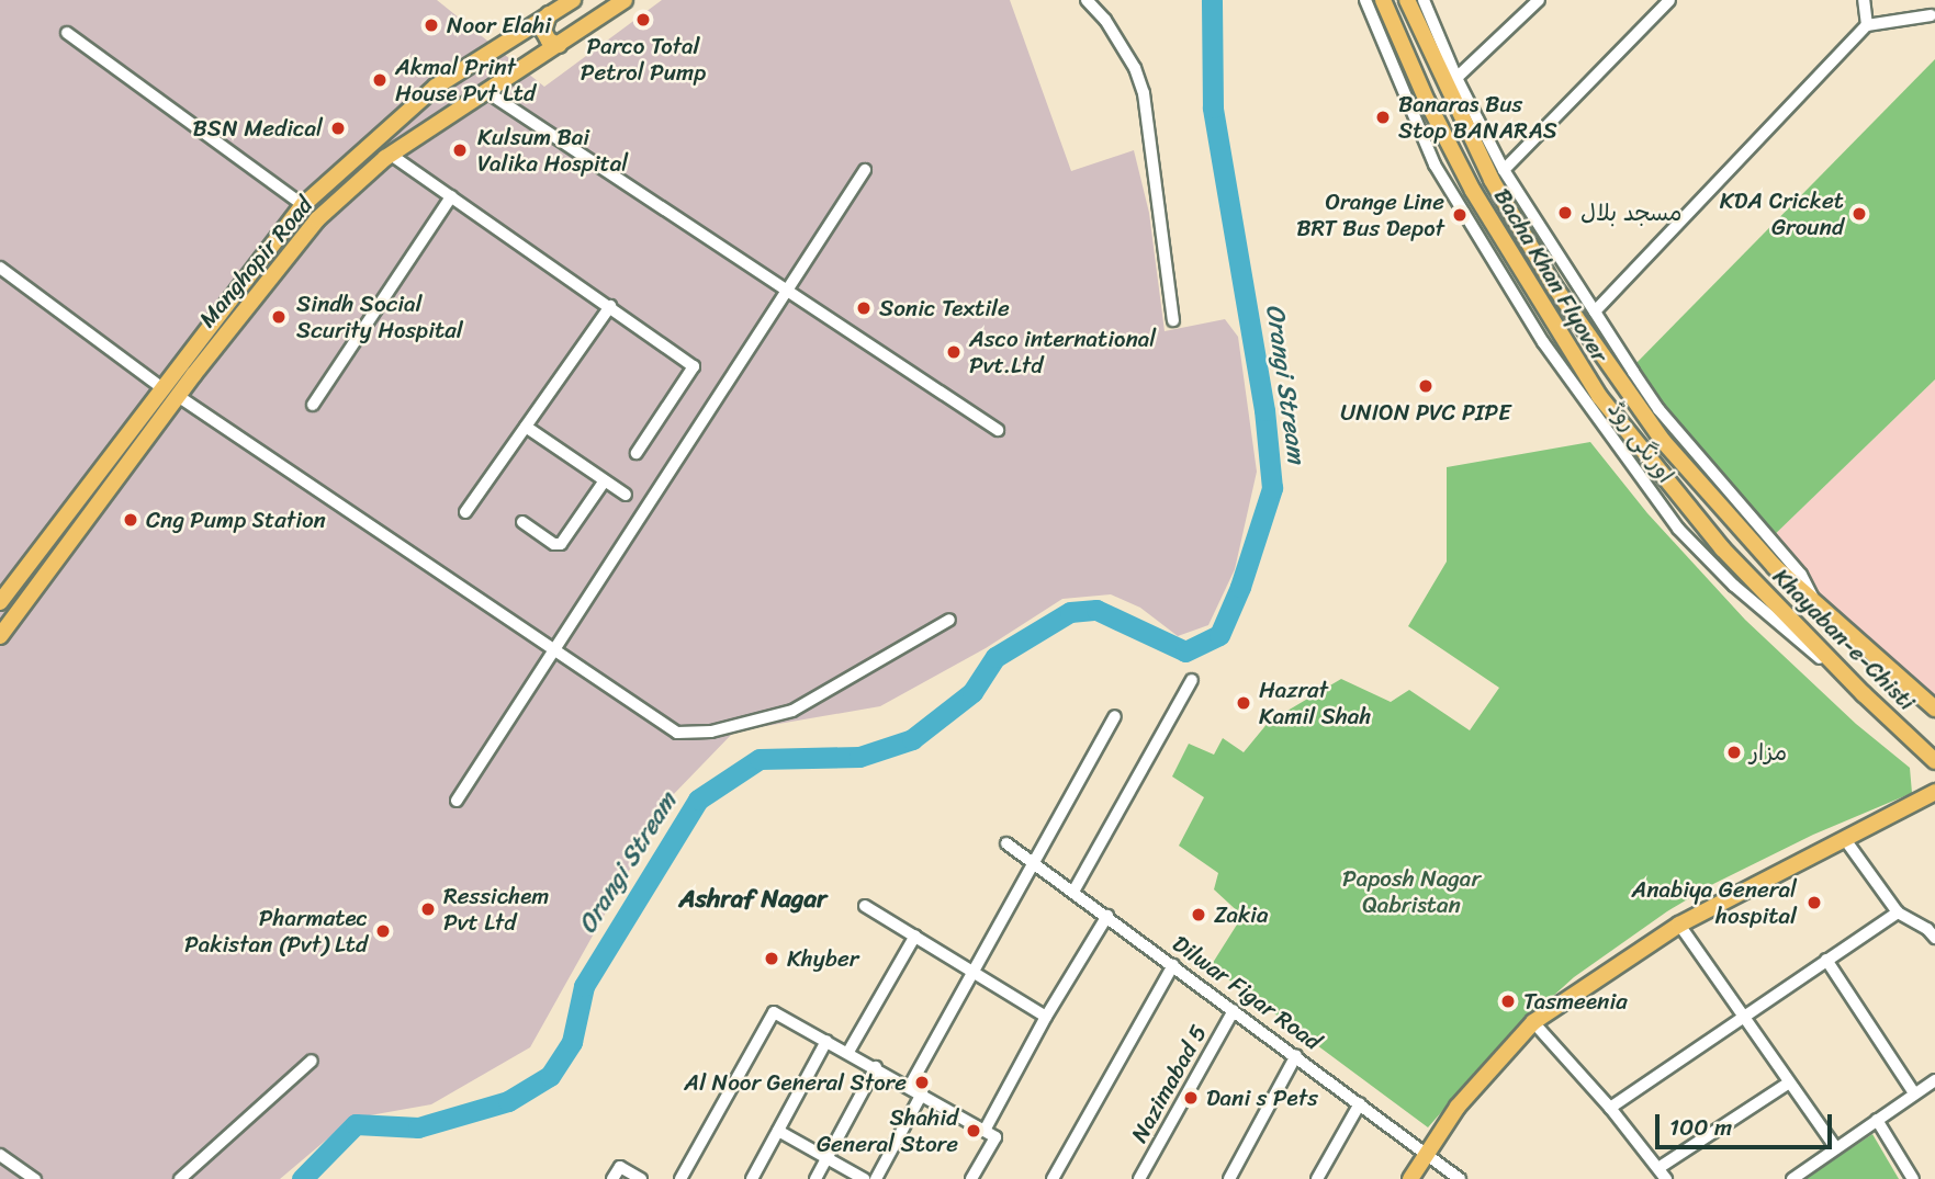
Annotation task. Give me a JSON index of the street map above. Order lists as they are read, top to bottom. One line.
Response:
{"streets":{"main road":["Manghopir Road","Bacha Khan Flyover","Khayaban-e-Chisti"],"street":["اورنگی روڈ","Dilwar Figar Road","Nazimabad 5"]},"crossings":[["Bacha Khan Flyover","Khayaban-e-Chisti"],["اورنگی روڈ","Khayaban-e-Chisti"],["Dilwar Figar Road","Nazimabad 5"]],"districts":["Ashraf Nagar"],"water":["Orangi Stream"],"parks":["Paposh Nagar Qabristan"],"places":["Parco Total Petrol Pump","Noor Elahi","Akmal Print House Pvt Ltd","Banaras Bus Stop BANARAS","BSN Medical","Kulsum Bai Valika Hospital","مسجد بلال","KDA Cricket Ground","Orange Line BRT Bus Depot","Sonic Textile","Sindh Social Scurity Hospital","Asco international Pvt.Ltd","UNION PVC PIPE","Cng Pump Station","Hazrat Kamil Shah","مزار","Anabiya General hospital","Ressichem Pvt Ltd","Zakia","Pharmatec Pakistan (Pvt) Ltd","Khyber","Tasmeenia","Al Noor General Store","Dani s Pets","Shahid General Store"],"scale_bar":"100 m"}
